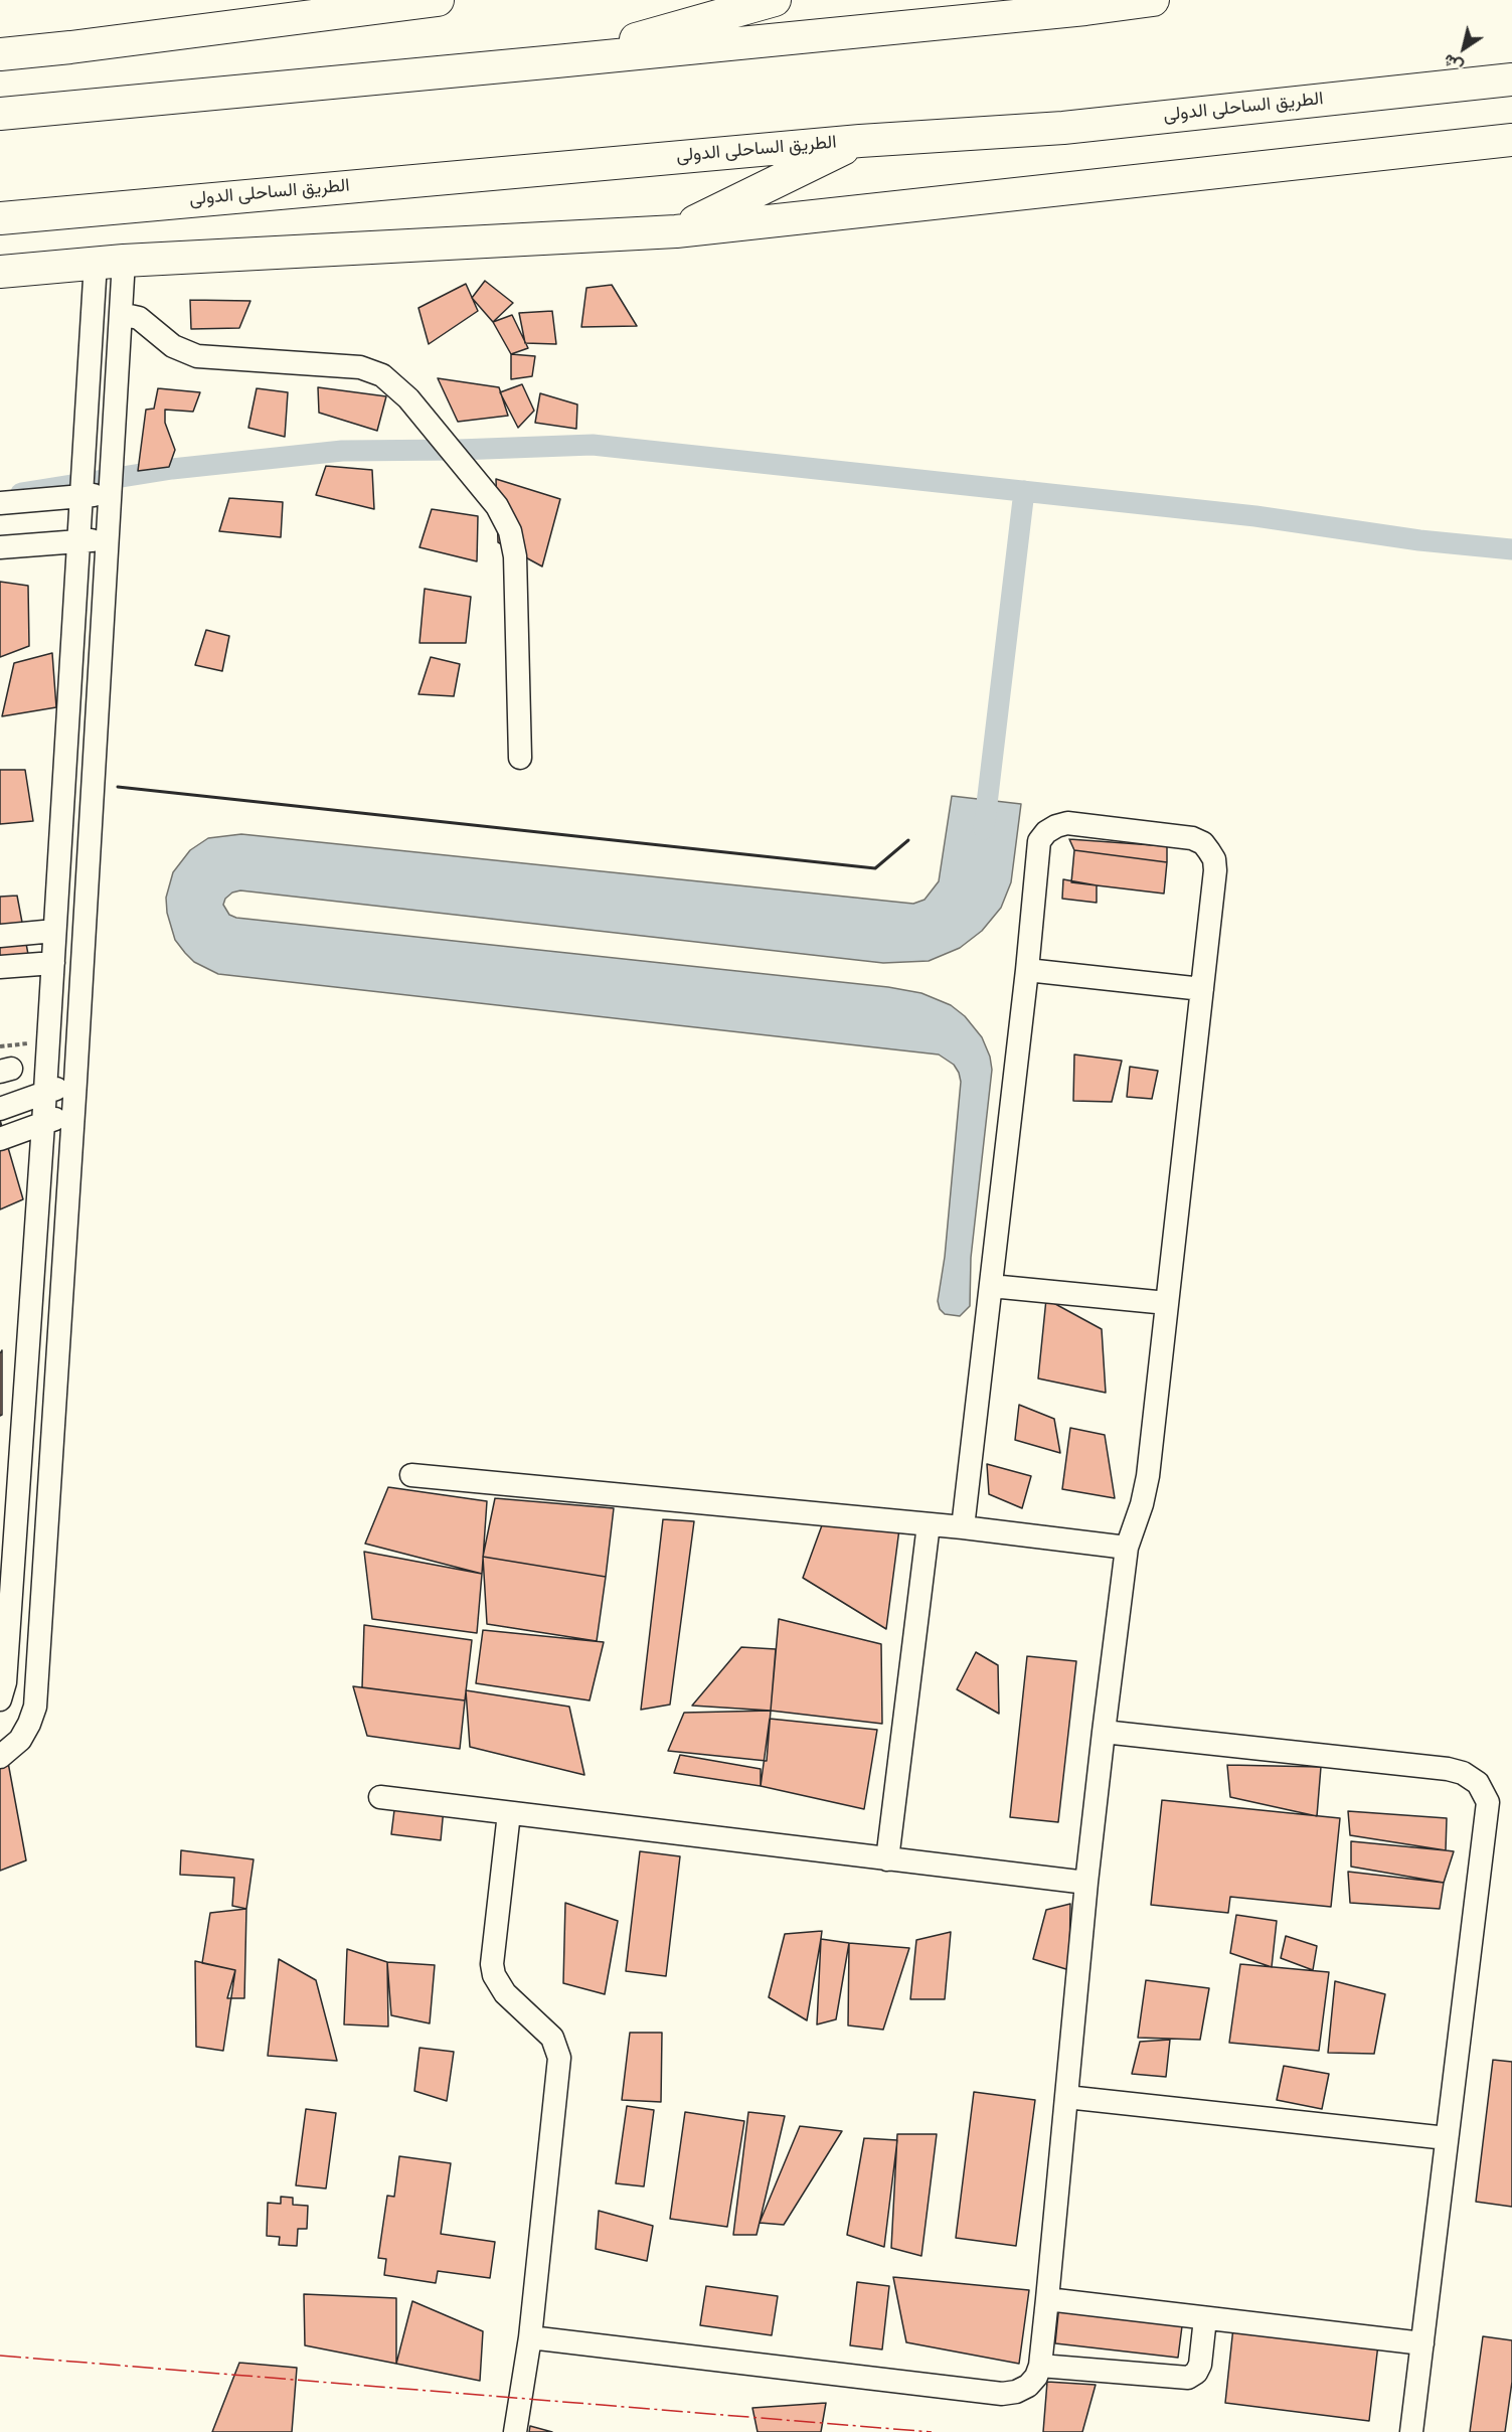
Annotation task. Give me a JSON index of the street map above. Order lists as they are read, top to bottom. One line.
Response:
{"streets":{"highway":["الطريق الساحلى الدولى"]},"north":"bottom left"}
